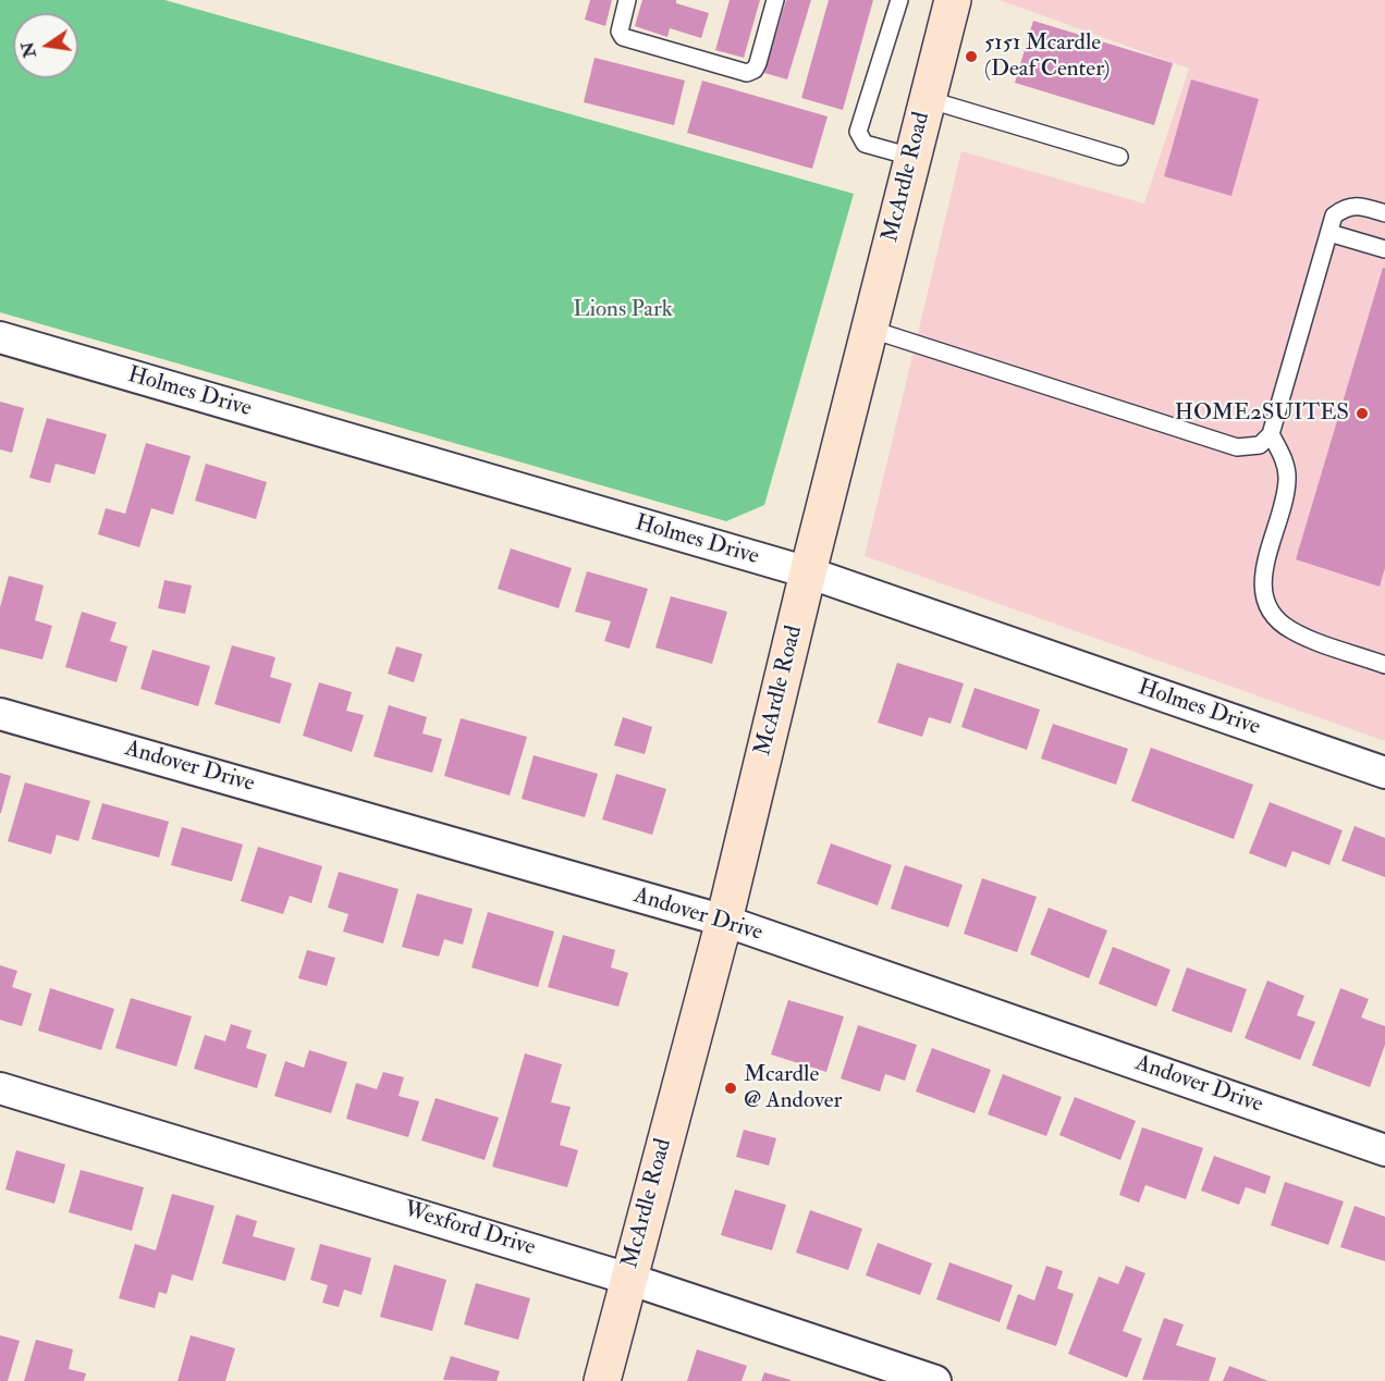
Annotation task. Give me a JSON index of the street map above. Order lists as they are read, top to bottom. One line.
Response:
{"streets":{"main road":["McArdle Road"],"street":["Holmes Drive","Andover Drive","Wexford Drive"]},"crossings":[["McArdle Road","Holmes Drive"],["McArdle Road","Andover Drive"],["McArdle Road","Wexford Drive"]],"parks":["Lions Park"],"places":["5151 Mcardle (Deaf Center)","HOME2SUITES","Mcardle @ Andover"],"north":"left"}
